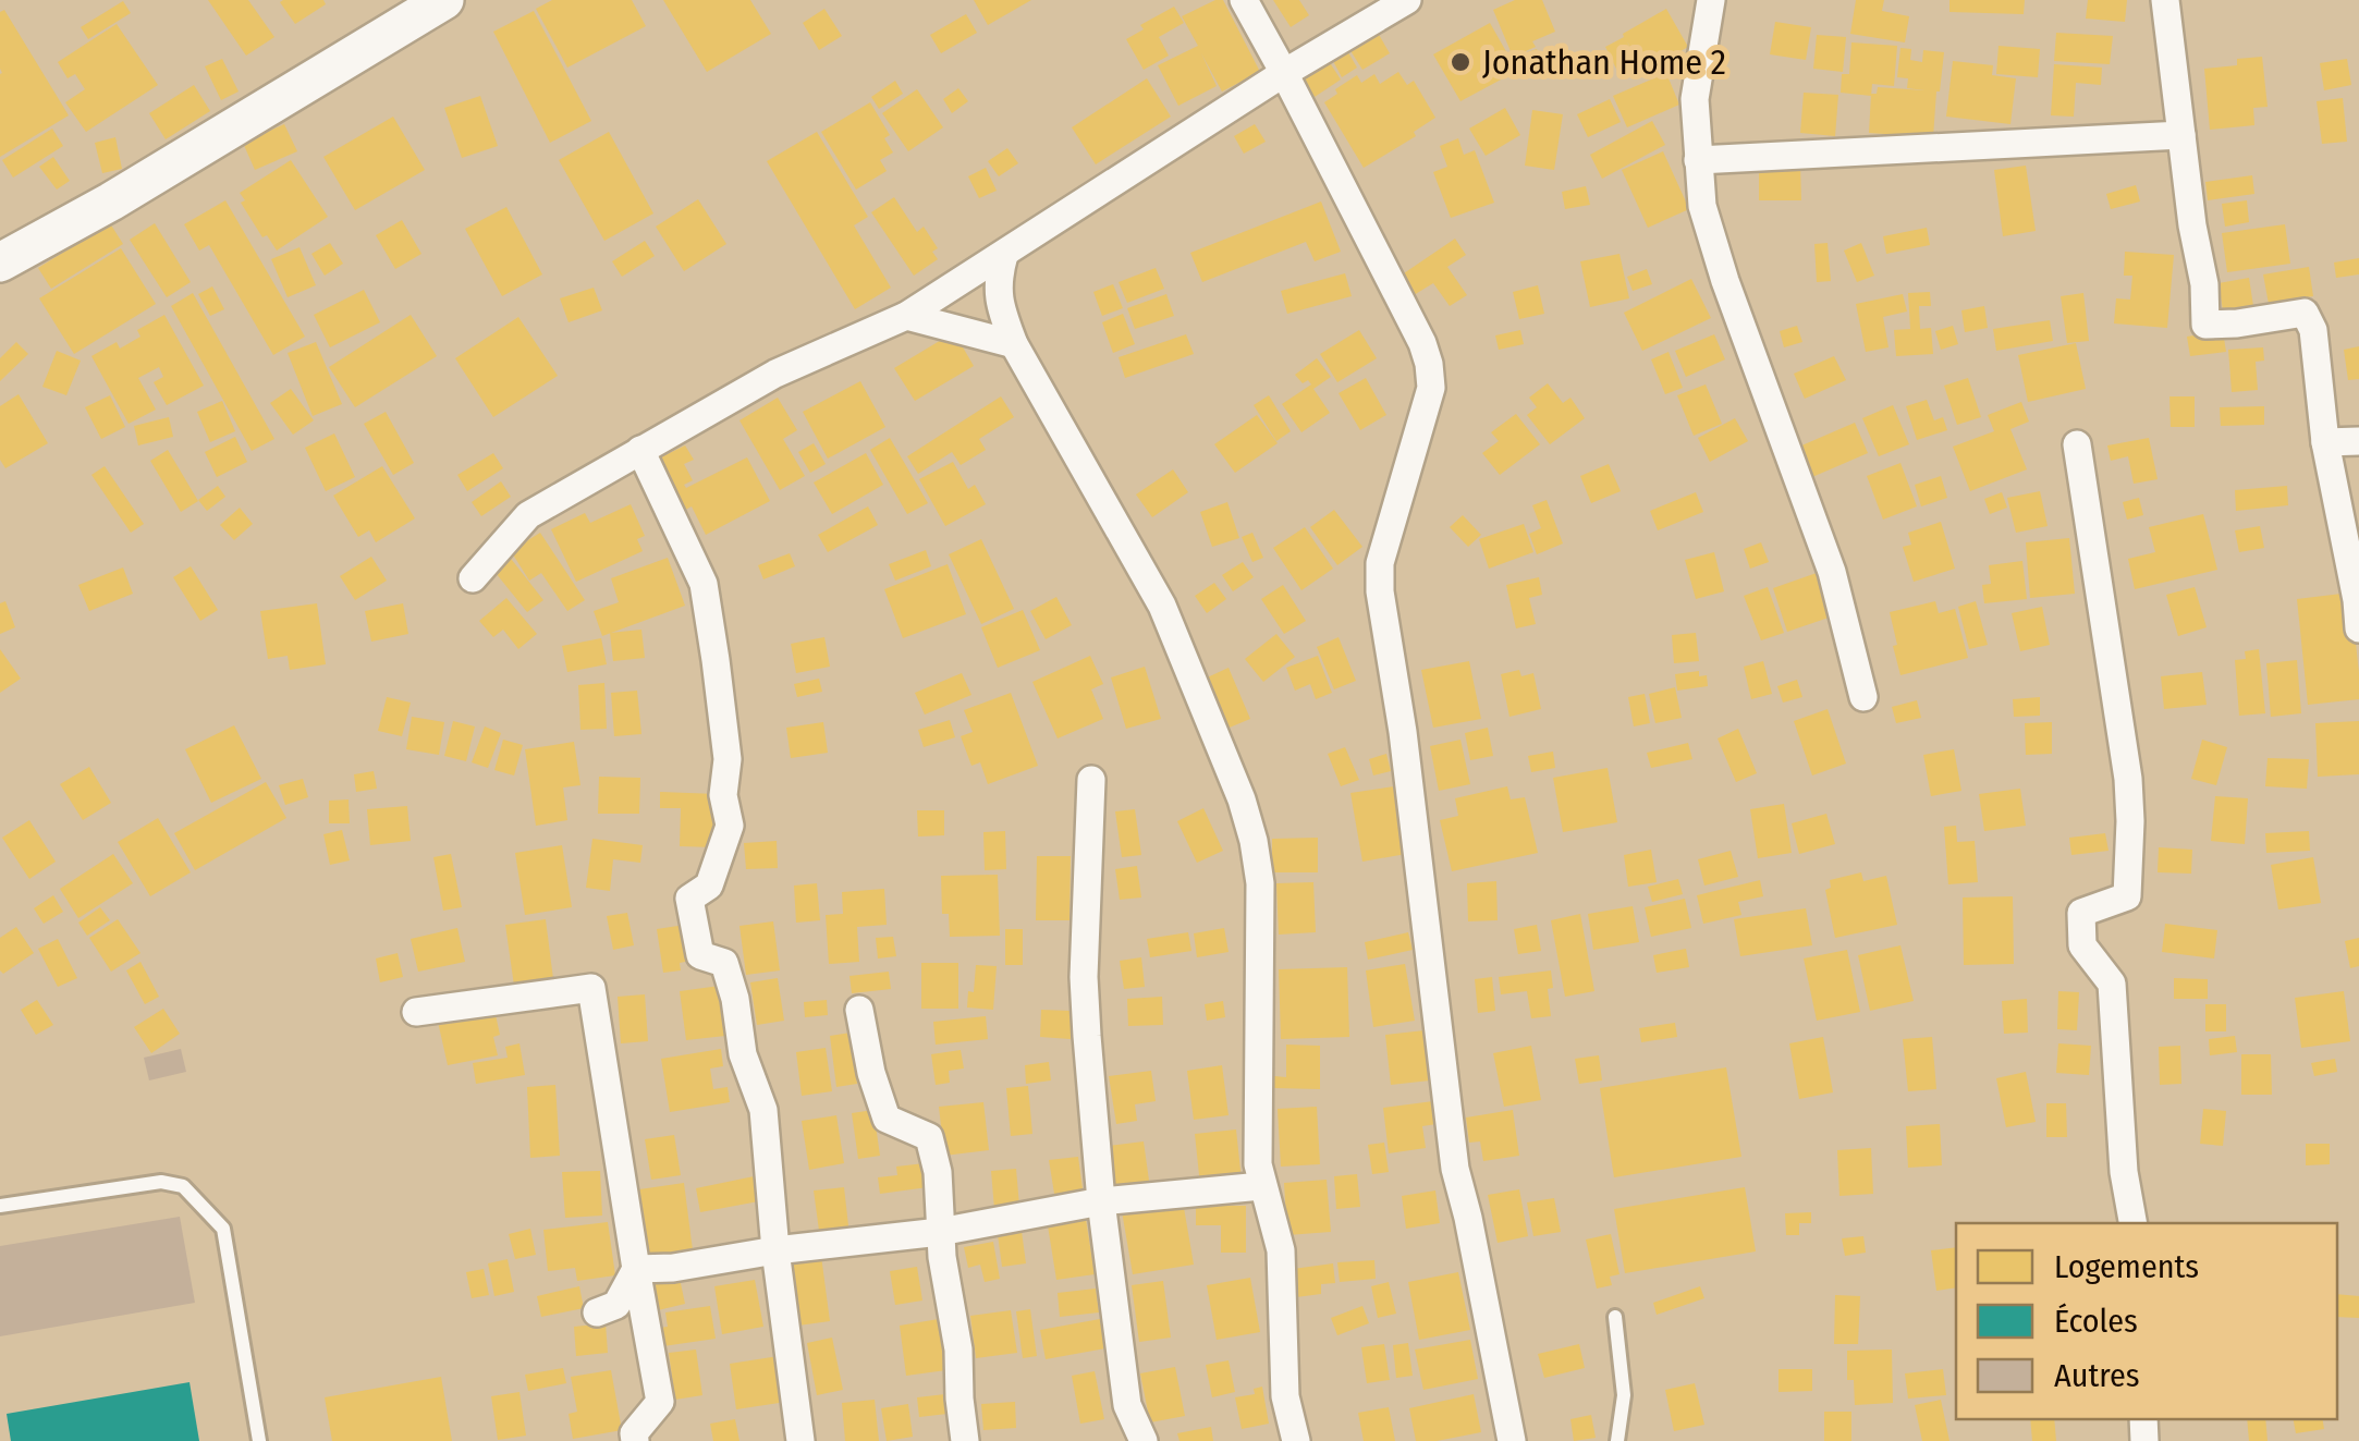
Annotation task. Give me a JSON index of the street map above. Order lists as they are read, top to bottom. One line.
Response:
{"places":["Jonathan Home 2"],"legend":["Logements","Écoles","Autres"]}
